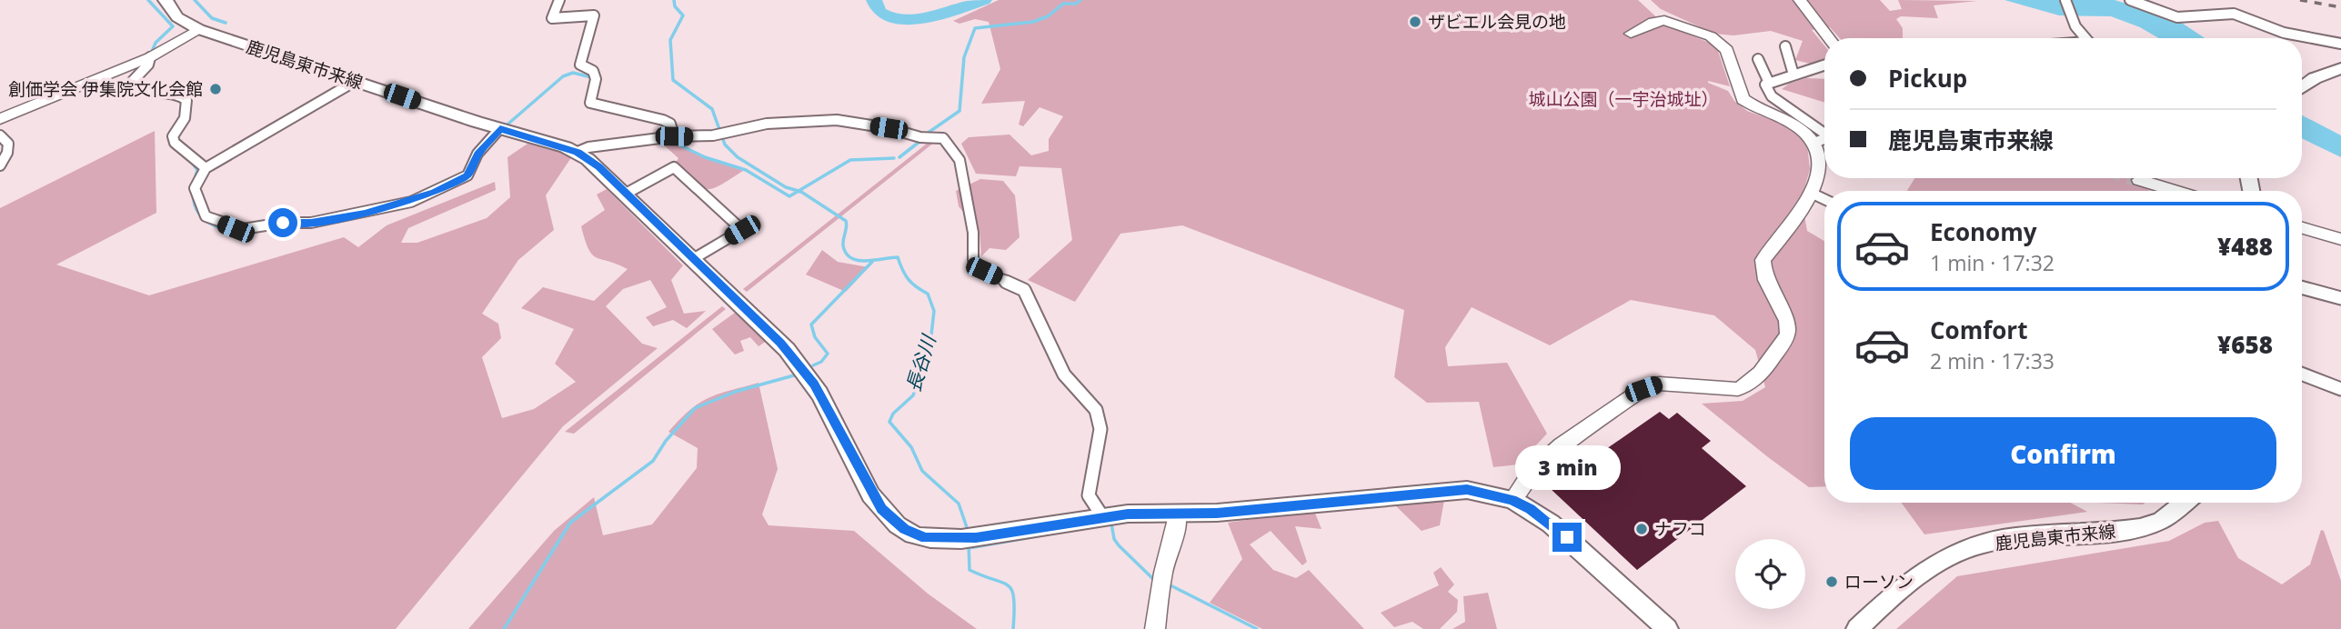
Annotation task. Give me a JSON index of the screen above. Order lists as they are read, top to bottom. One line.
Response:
{"streets":{"main road":["鹿児島東市来線"]},"water":["長谷川"],"parks":["城山公園（一宇治城址）"],"places":["ザビエル会見の地","創価学会 伊集院文化会館","ナフコ","ローソン"],"page":{"banner":["Pickup","鹿児島東市来線"],"list":[{"name":"Economy","note":"1 min · 17:32","value":"¥488"},{"name":"Comfort","note":"2 min · 17:33","value":"¥658"}],"buttons":"Confirm","bubble":"3 min"}}
